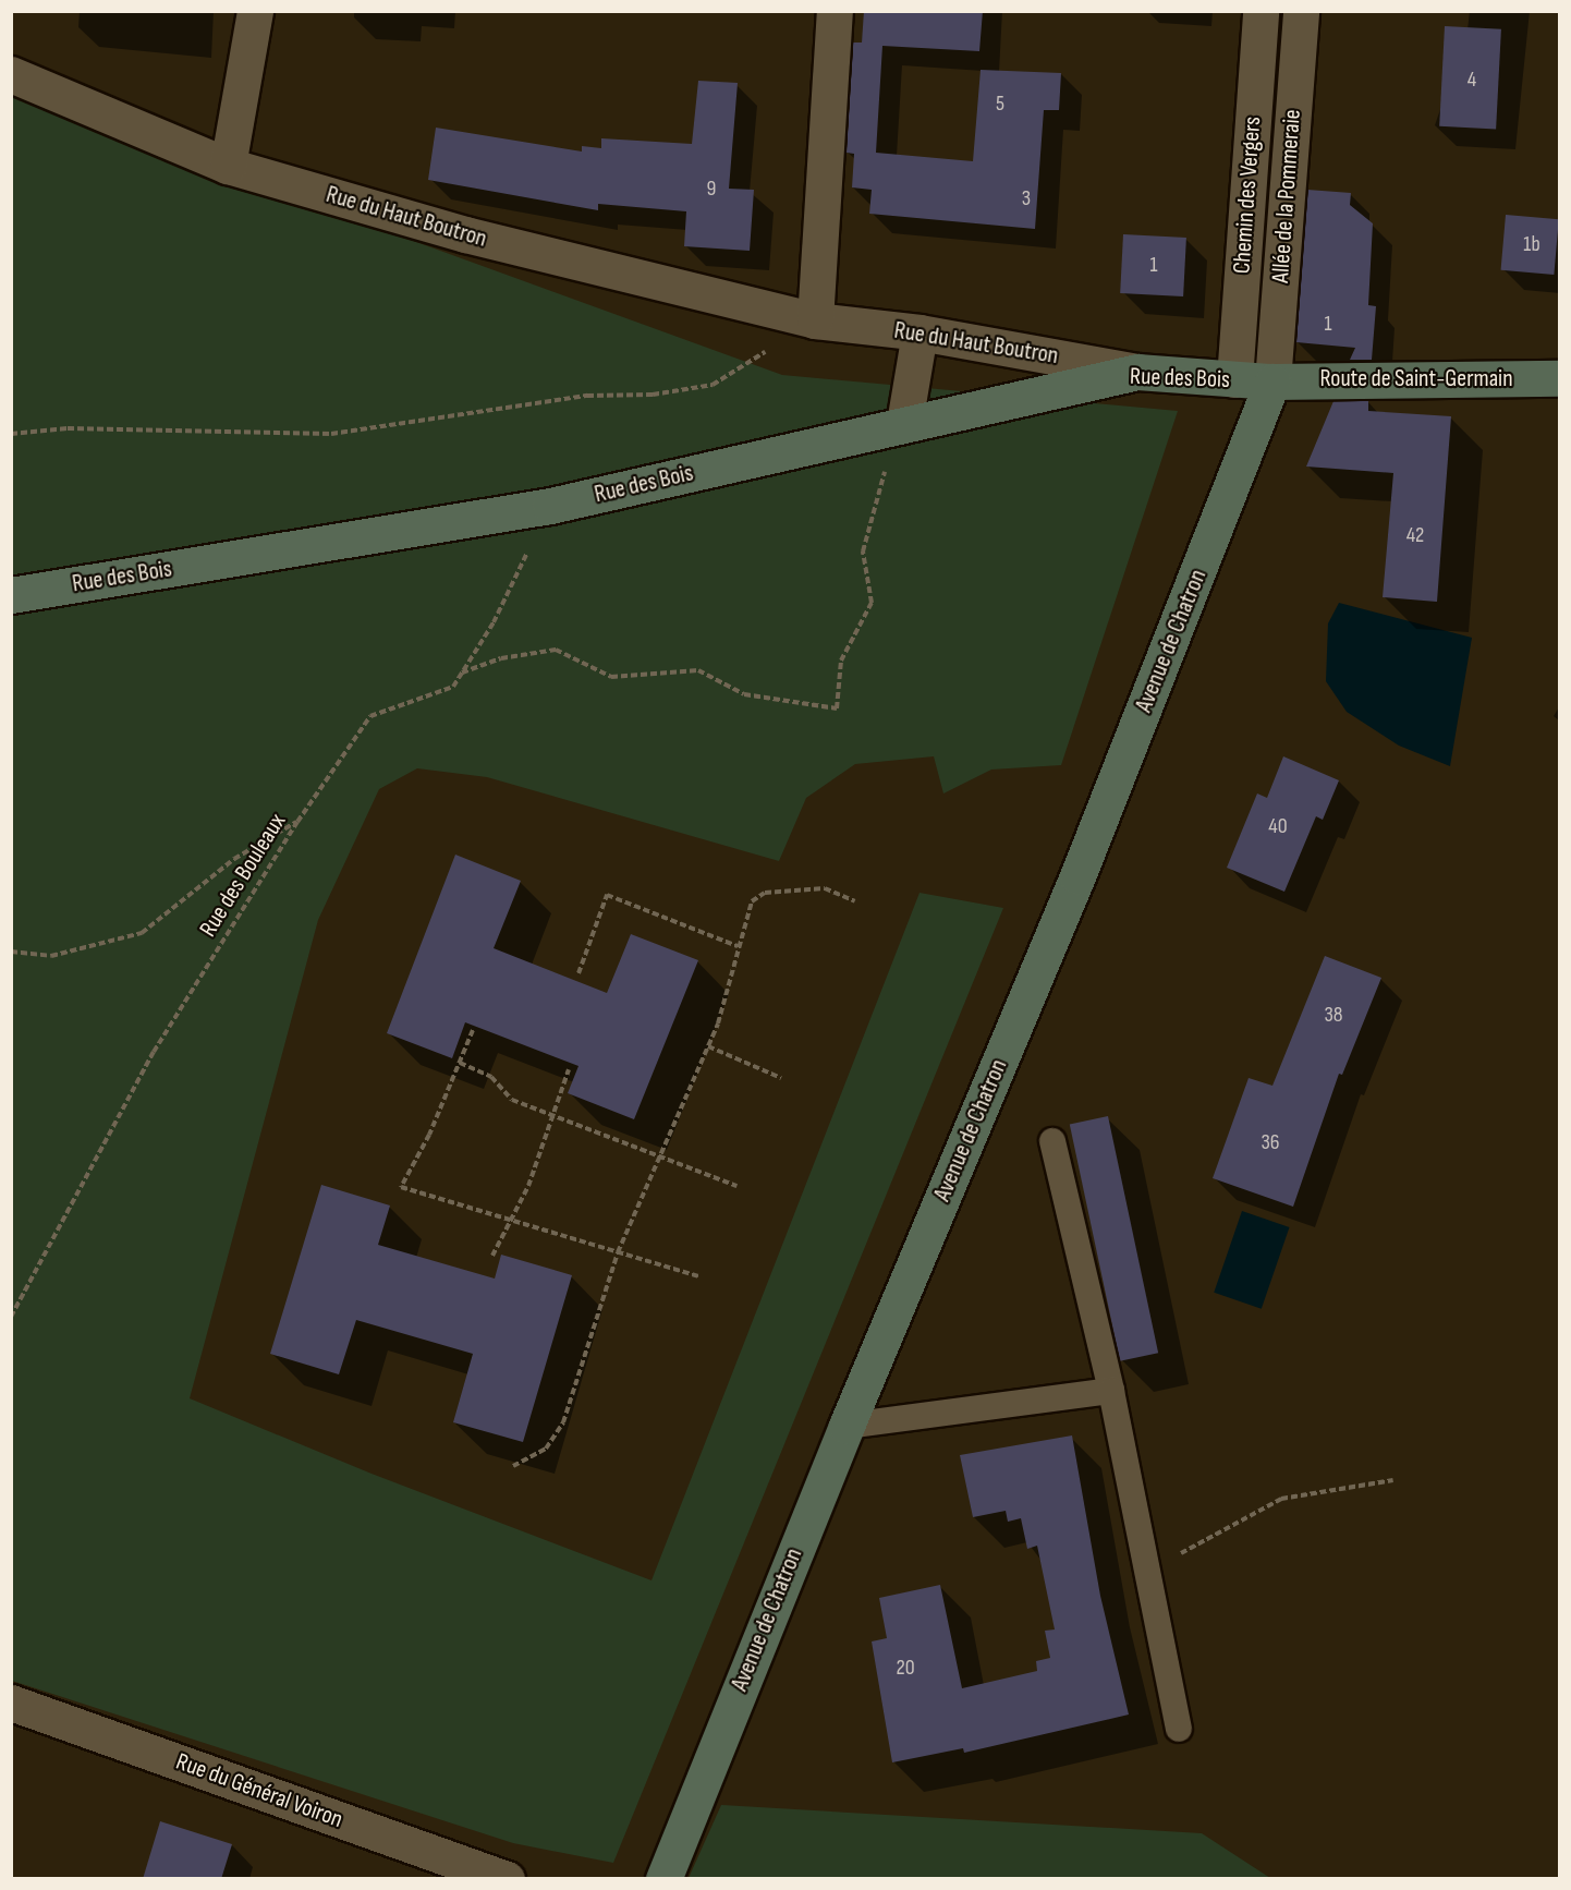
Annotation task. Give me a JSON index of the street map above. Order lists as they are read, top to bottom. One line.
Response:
{"streets":{"street":["Chemin des Vergers","Allée de la Pommeraie","Rue du Haut Boutron","Rue des Bois","Route de Saint-Germain","Avenue de Chatron","Rue du Général Voiron"],"path":["Rue des Bouleaux"]},"crossings":[["Chemin des Vergers","Rue des Bois"],["Allée de la Pommeraie","Rue des Bois"],["Allée de la Pommeraie","Route de Saint-Germain"],["Allée de la Pommeraie","Avenue de Chatron"],["Rue du Haut Boutron","Rue des Bois"],["Rue des Bois","Route de Saint-Germain"],["Rue des Bois","Avenue de Chatron"],["Rue des Bois","Rue des Bouleaux"],["Route de Saint-Germain","Avenue de Chatron"]],"house_numbers":["4","5","9","3","1b","1","1","42","40","38","36","20"]}
